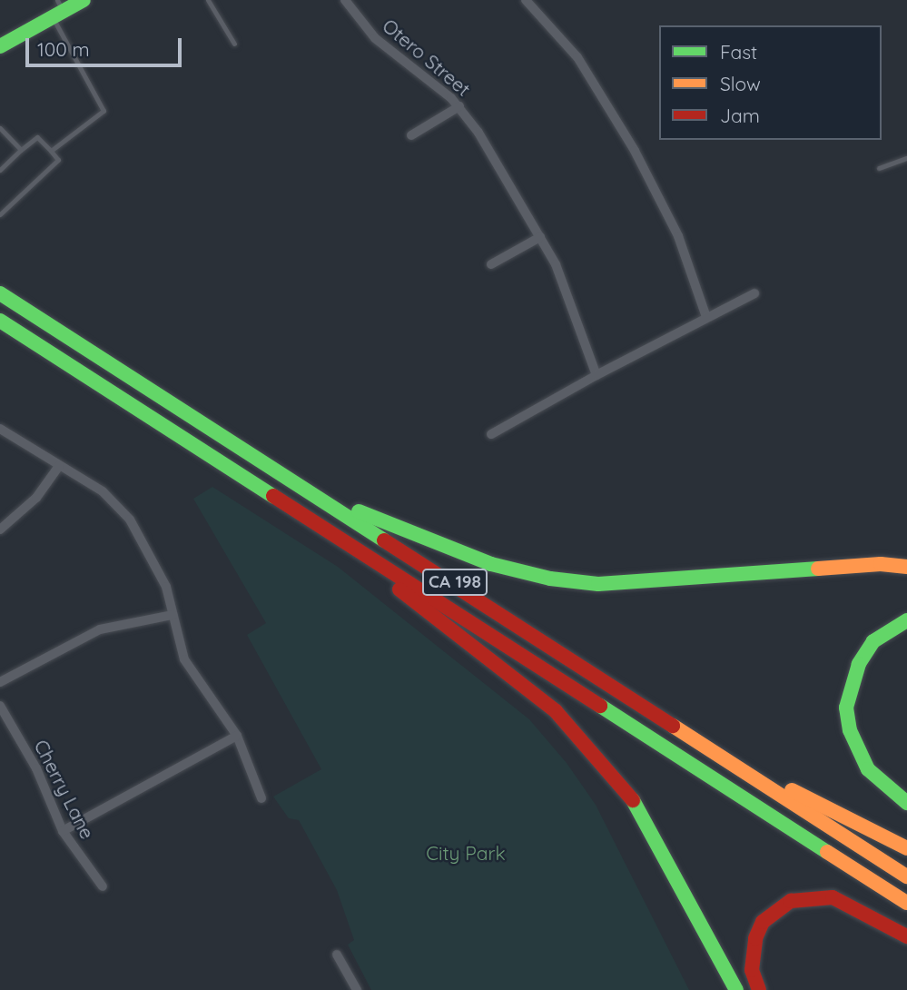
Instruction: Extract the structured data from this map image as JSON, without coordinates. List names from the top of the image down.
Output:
{
  "streets": {
    "main road": ["CA 198"],
    "street": ["Otero Street", "Cherry Lane"]
  },
  "parks": ["City Park"],
  "legend": ["Fast", "Slow", "Jam"],
  "scale_bar": "100 m"
}
